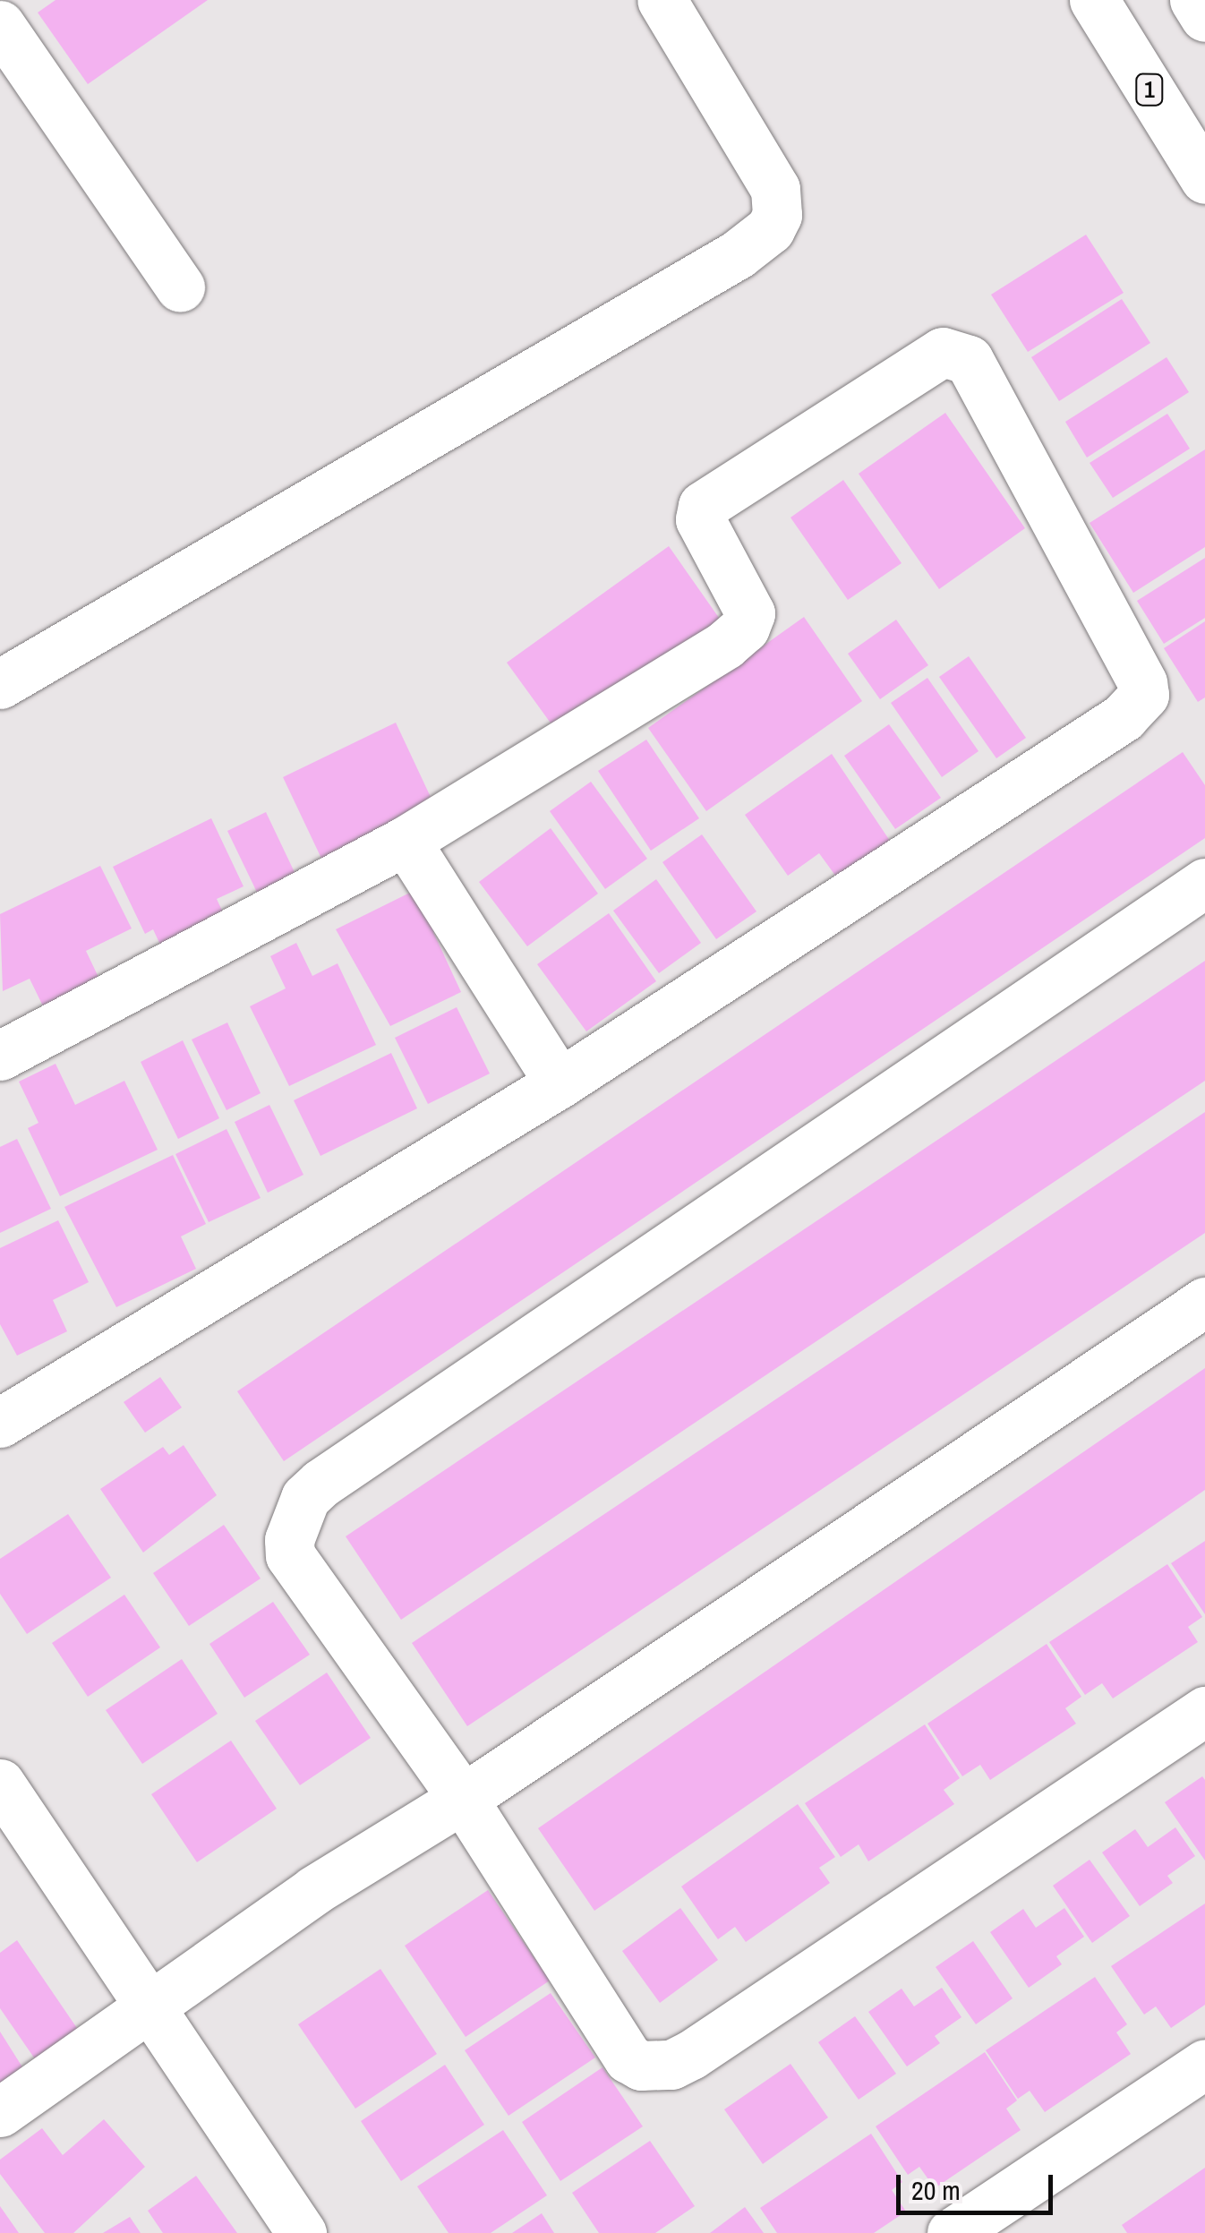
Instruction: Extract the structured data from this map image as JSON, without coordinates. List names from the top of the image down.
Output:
{
  "streets": {
    "main road": ["1"]
  },
  "scale_bar": "20 m"
}
